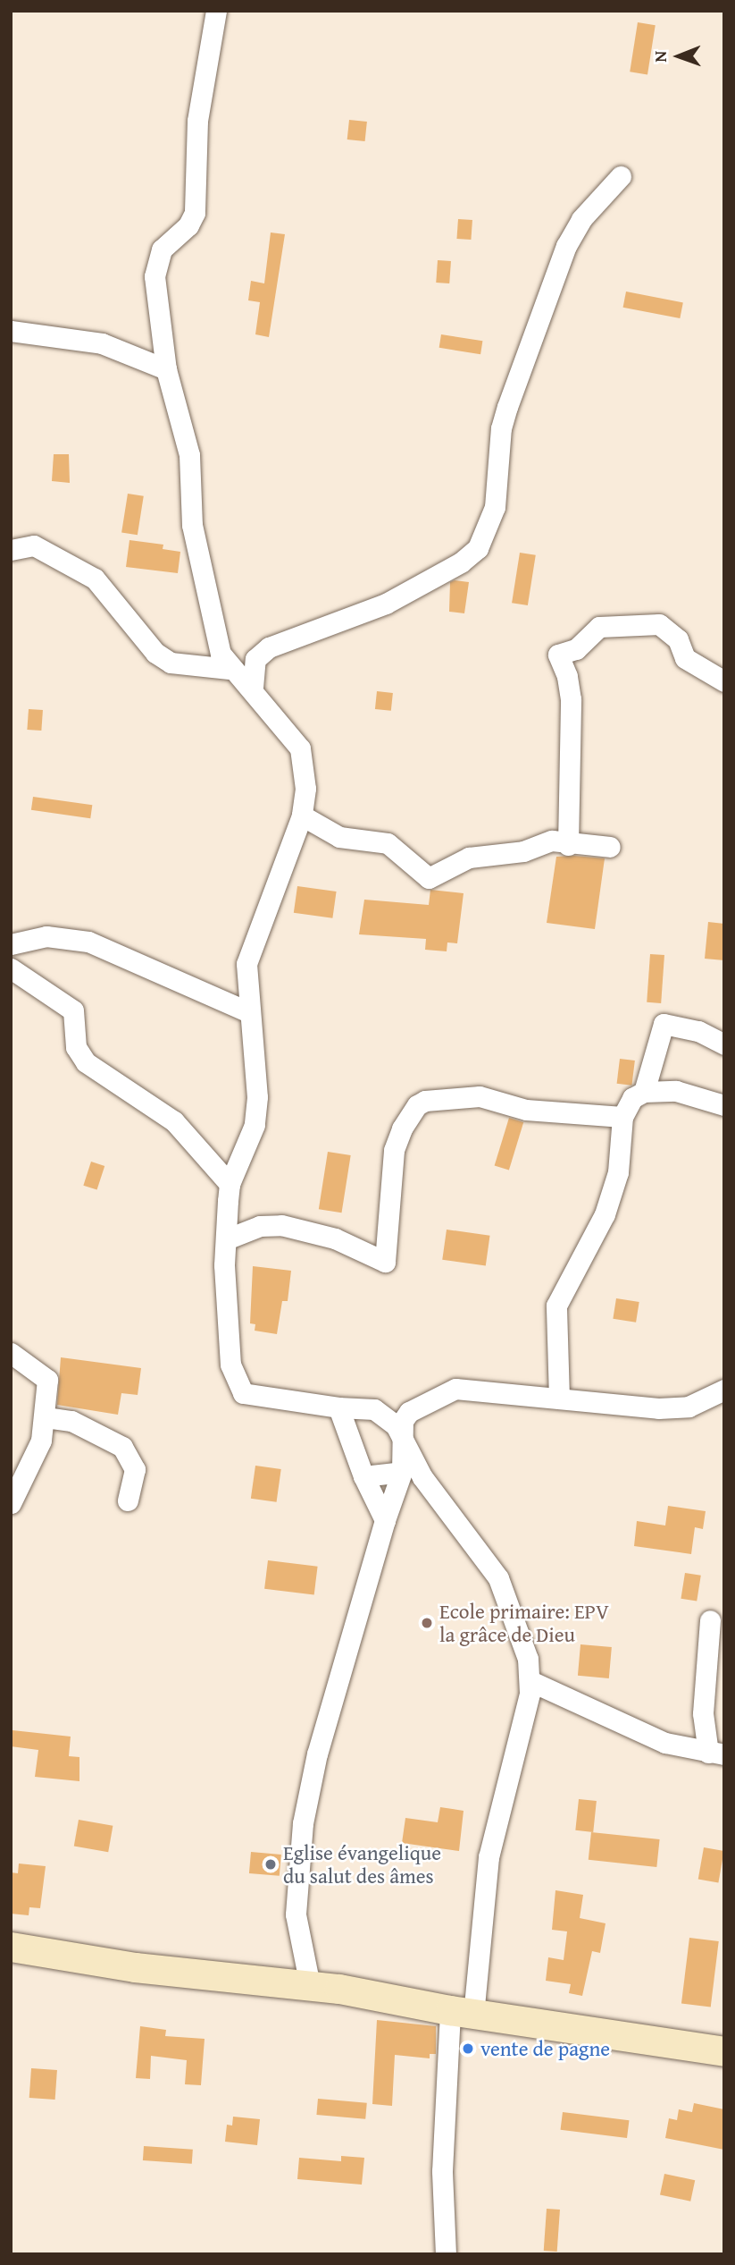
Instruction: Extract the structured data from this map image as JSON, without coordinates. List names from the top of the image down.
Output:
{
  "places": ["Ecole primaire: EPV la grâce de Dieu", "Eglise évangelique du salut des âmes", "vente de pagne"],
  "north": "left"
}
